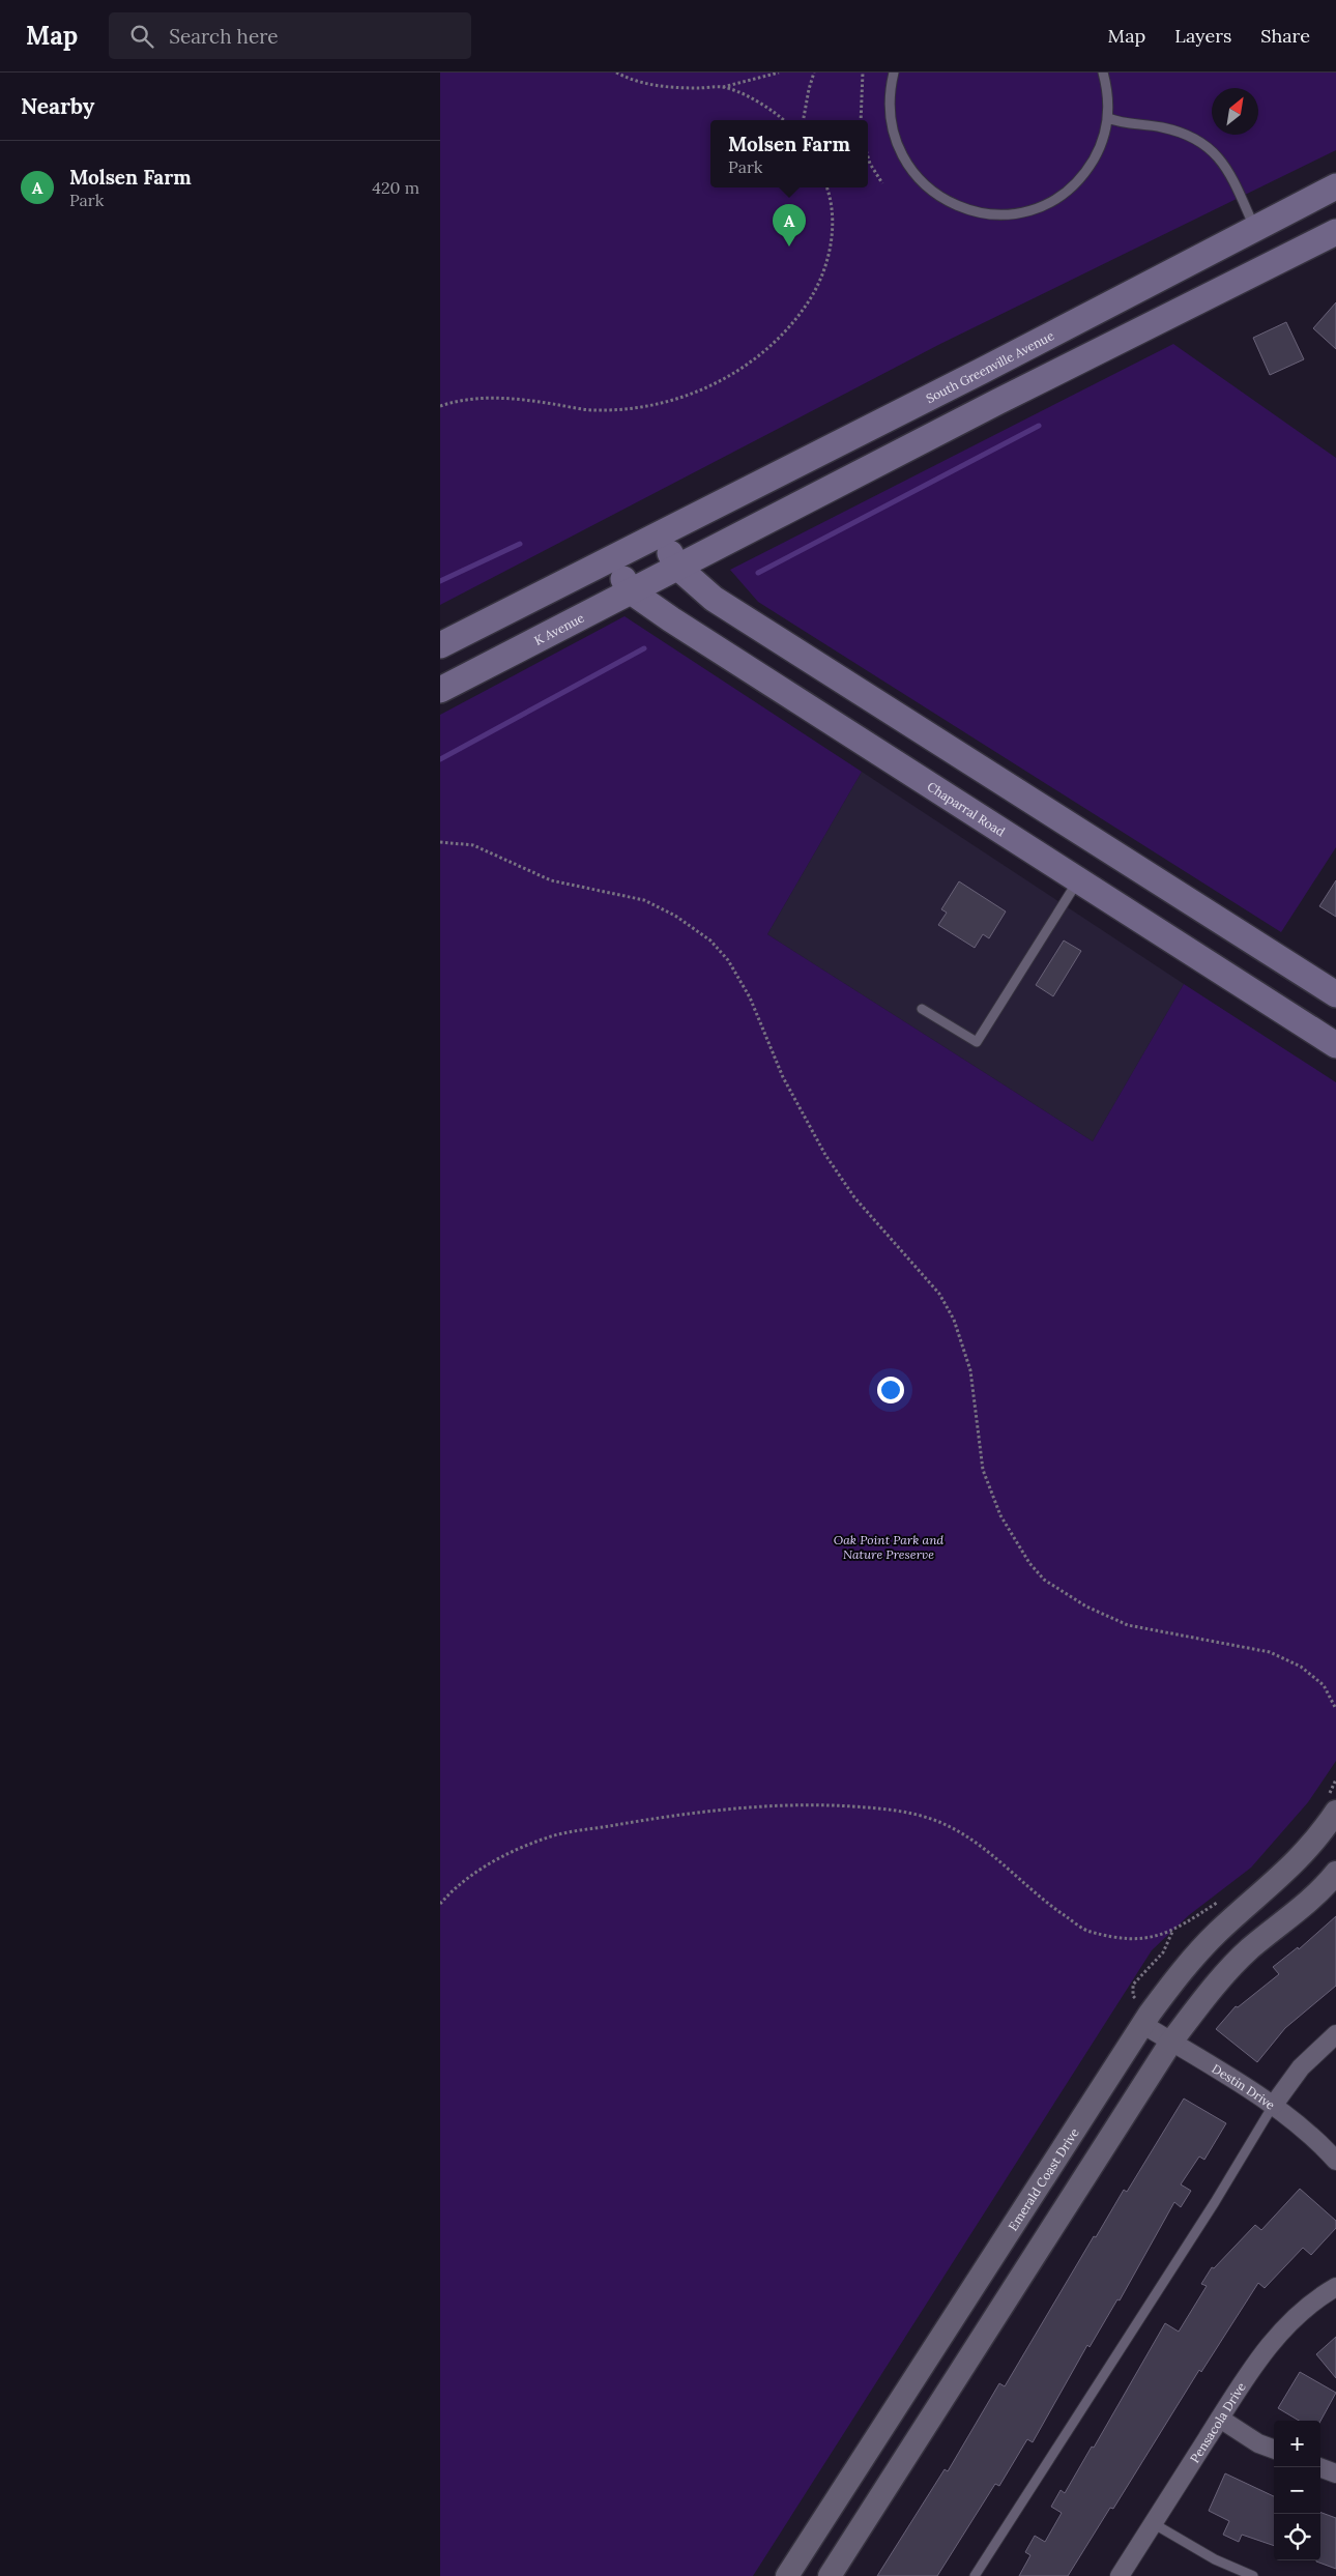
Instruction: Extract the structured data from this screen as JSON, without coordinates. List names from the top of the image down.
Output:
{
  "streets": {
    "main road": ["South Greenville Avenue", "K Avenue", "Chaparral Road"],
    "street": ["Destin Drive", "Emerald Coast Drive", "Pensacola Drive"]
  },
  "crossings": [
    ["K Avenue", "Chaparral Road"],
    ["Destin Drive", "Emerald Coast Drive"]
  ],
  "parks": ["Oak Point Park and Nature Preserve"],
  "north": "top right",
  "page": {
    "header": "Map",
    "search": "Search here",
    "nav": ["Map", "Layers", "Share"],
    "heading": "Nearby",
    "popup": ["Molsen Farm", "Park"],
    "list": [
      {
        "mark": "A",
        "name": "Molsen Farm",
        "note": "Park",
        "value": "420 m"
      }
    ],
    "pins": "A",
    "map_buttons": ["+", "−"]
  }
}
